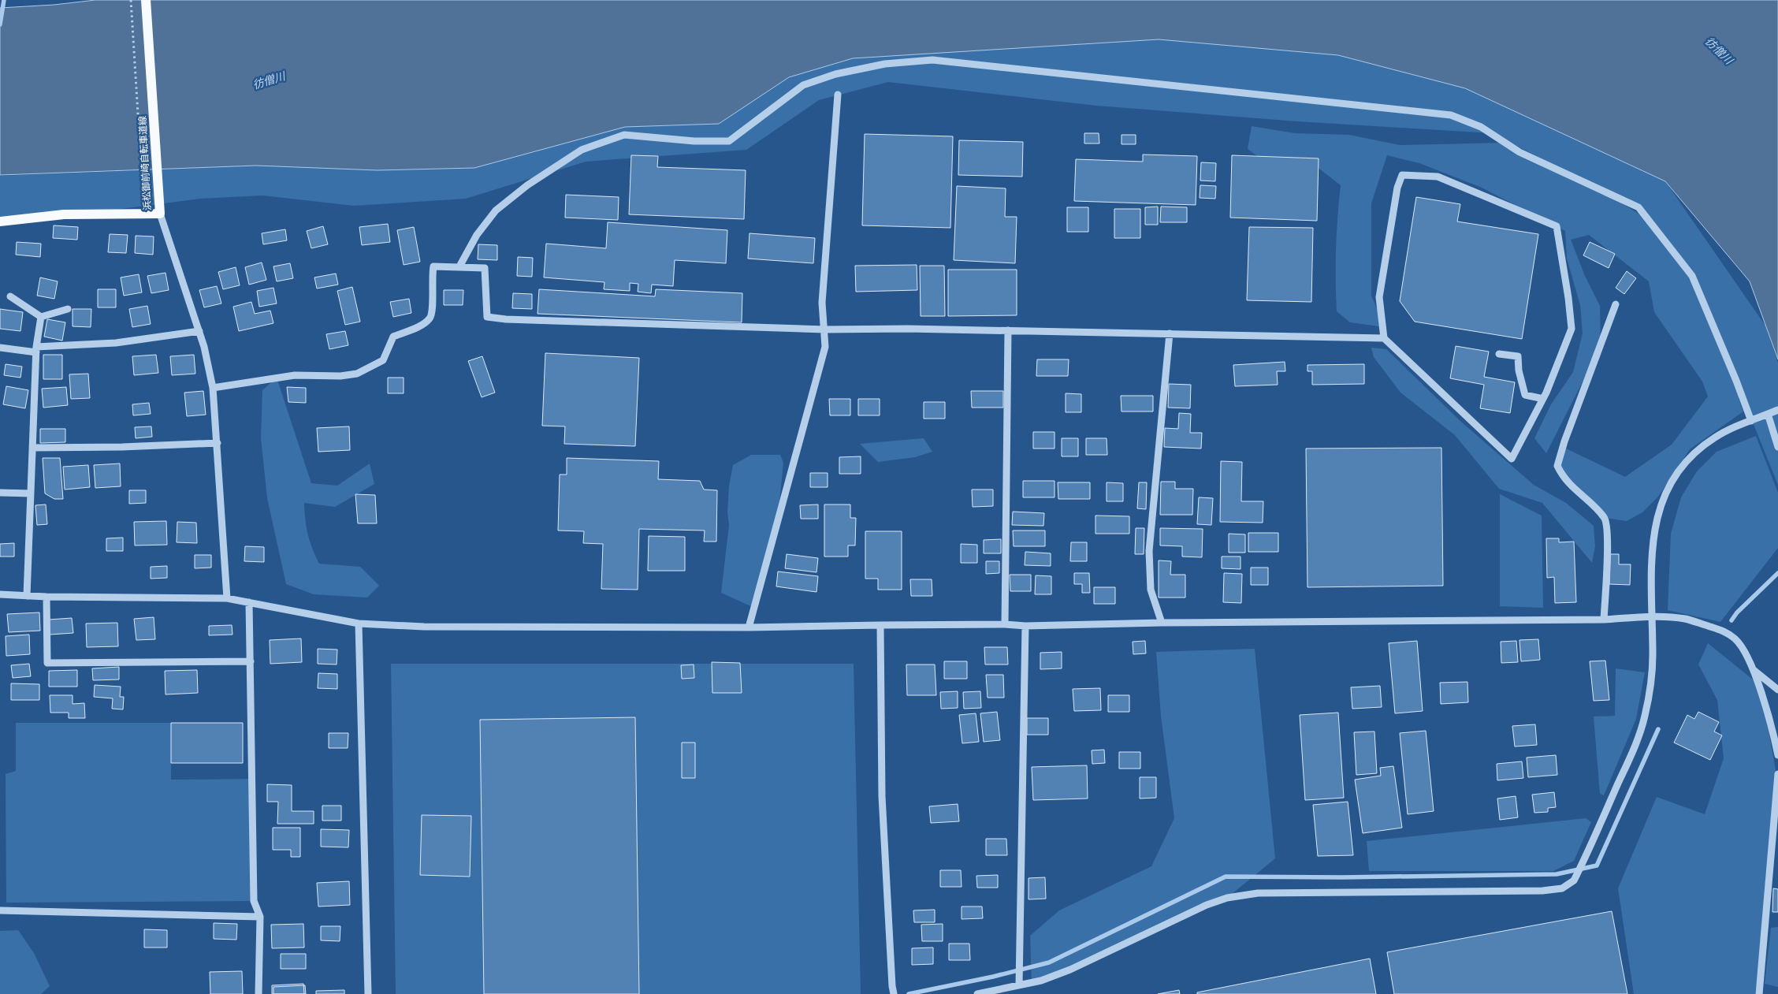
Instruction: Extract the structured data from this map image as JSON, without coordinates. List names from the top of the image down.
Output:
{
  "streets": {
    "main road": ["浜松御前崎自転車道線"]
  },
  "water": ["彷僧川"]
}
